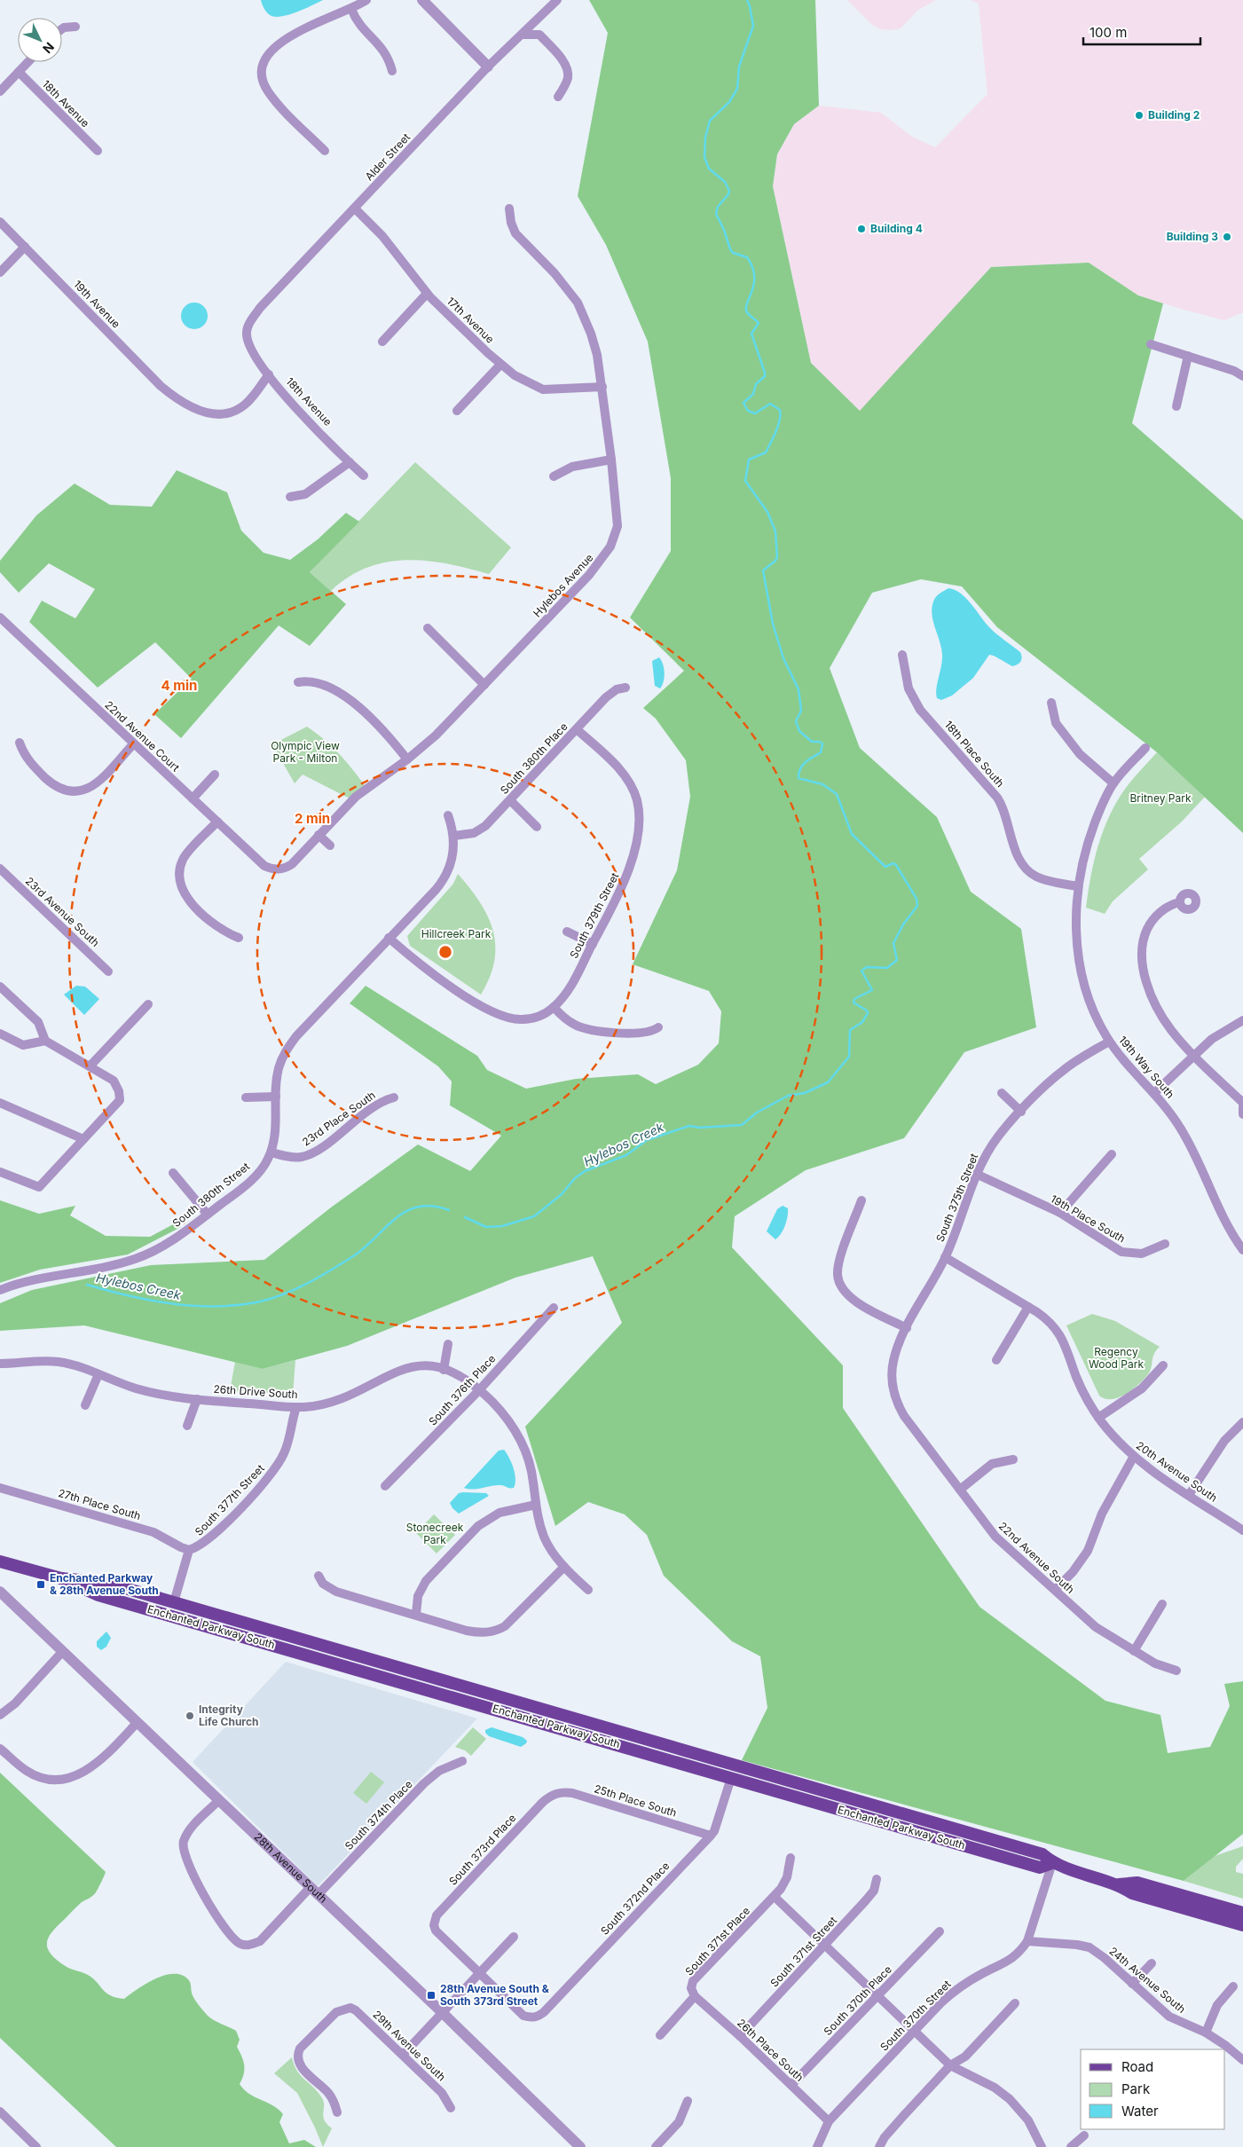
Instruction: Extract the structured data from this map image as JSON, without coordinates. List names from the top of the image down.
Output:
{
  "streets": {
    "main road": ["Enchanted Parkway South"],
    "street": [
      "18th Avenue",
      "Alder Street",
      "19th Avenue",
      "17th Avenue",
      "Hylebos Avenue",
      "22nd Avenue Court",
      "18th Place South",
      "South 380th Place",
      "23rd Avenue South",
      "South 379th Street",
      "19th Way South",
      "23rd Place South",
      "South 380th Street",
      "South 375th Street",
      "19th Place South",
      "South 376th Place",
      "26th Drive South",
      "20th Avenue South",
      "South 377th Street",
      "27th Place South",
      "22nd Avenue South",
      "25th Place South",
      "South 374th Place",
      "South 373rd Place",
      "28th Avenue South",
      "South 372nd Place",
      "South 371st Place",
      "South 371st Street",
      "24th Avenue South",
      "South 370th Place",
      "South 370th Street",
      "29th Avenue South",
      "26th Place South"
    ]
  },
  "crossings": [
    ["18th Avenue", "Alder Street"],
    ["18th Avenue", "19th Avenue"],
    ["Alder Street", "17th Avenue"],
    ["17th Avenue", "Hylebos Avenue"],
    ["Hylebos Avenue", "22nd Avenue Court"],
    ["18th Place South", "19th Way South"],
    ["South 380th Place", "South 379th Street"],
    ["South 380th Place", "South 380th Street"],
    ["19th Way South", "South 375th Street"],
    ["23rd Place South", "South 380th Street"],
    ["South 375th Street", "19th Place South"],
    ["South 375th Street", "20th Avenue South"],
    ["South 375th Street", "22nd Avenue South"],
    ["South 376th Place", "26th Drive South"],
    ["26th Drive South", "South 377th Street"],
    ["South 377th Street", "27th Place South"],
    ["Enchanted Parkway South", "South 372nd Place"],
    ["Enchanted Parkway South", "South 370th Street"],
    ["25th Place South", "South 373rd Place"],
    ["25th Place South", "South 372nd Place"],
    ["South 374th Place", "28th Avenue South"],
    ["South 373rd Place", "South 372nd Place"],
    ["South 371st Place", "26th Place South"],
    ["South 371st Street", "26th Place South"],
    ["24th Avenue South", "South 370th Street"],
    ["South 370th Place", "26th Place South"],
    ["South 370th Street", "26th Place South"]
  ],
  "water": ["Hylebos Creek"],
  "parks": [
    "Olympic View Park - Milton",
    "Britney Park",
    "Hillcreek Park",
    "Regency Wood Park",
    "Stonecreek Park"
  ],
  "places": {
    "other": [
      "Building 2",
      "Building 4",
      "Building 3",
      "Integrity Life Church"
    ],
    "transit": ["Enchanted Parkway & 28th Avenue South", "28th Avenue South & South 373rd Street"]
  },
  "legend": ["Road", "Park", "Water"],
  "scale_bar": "100 m",
  "north": "bottom right",
  "rings": ["4 min", "2 min"]
}
